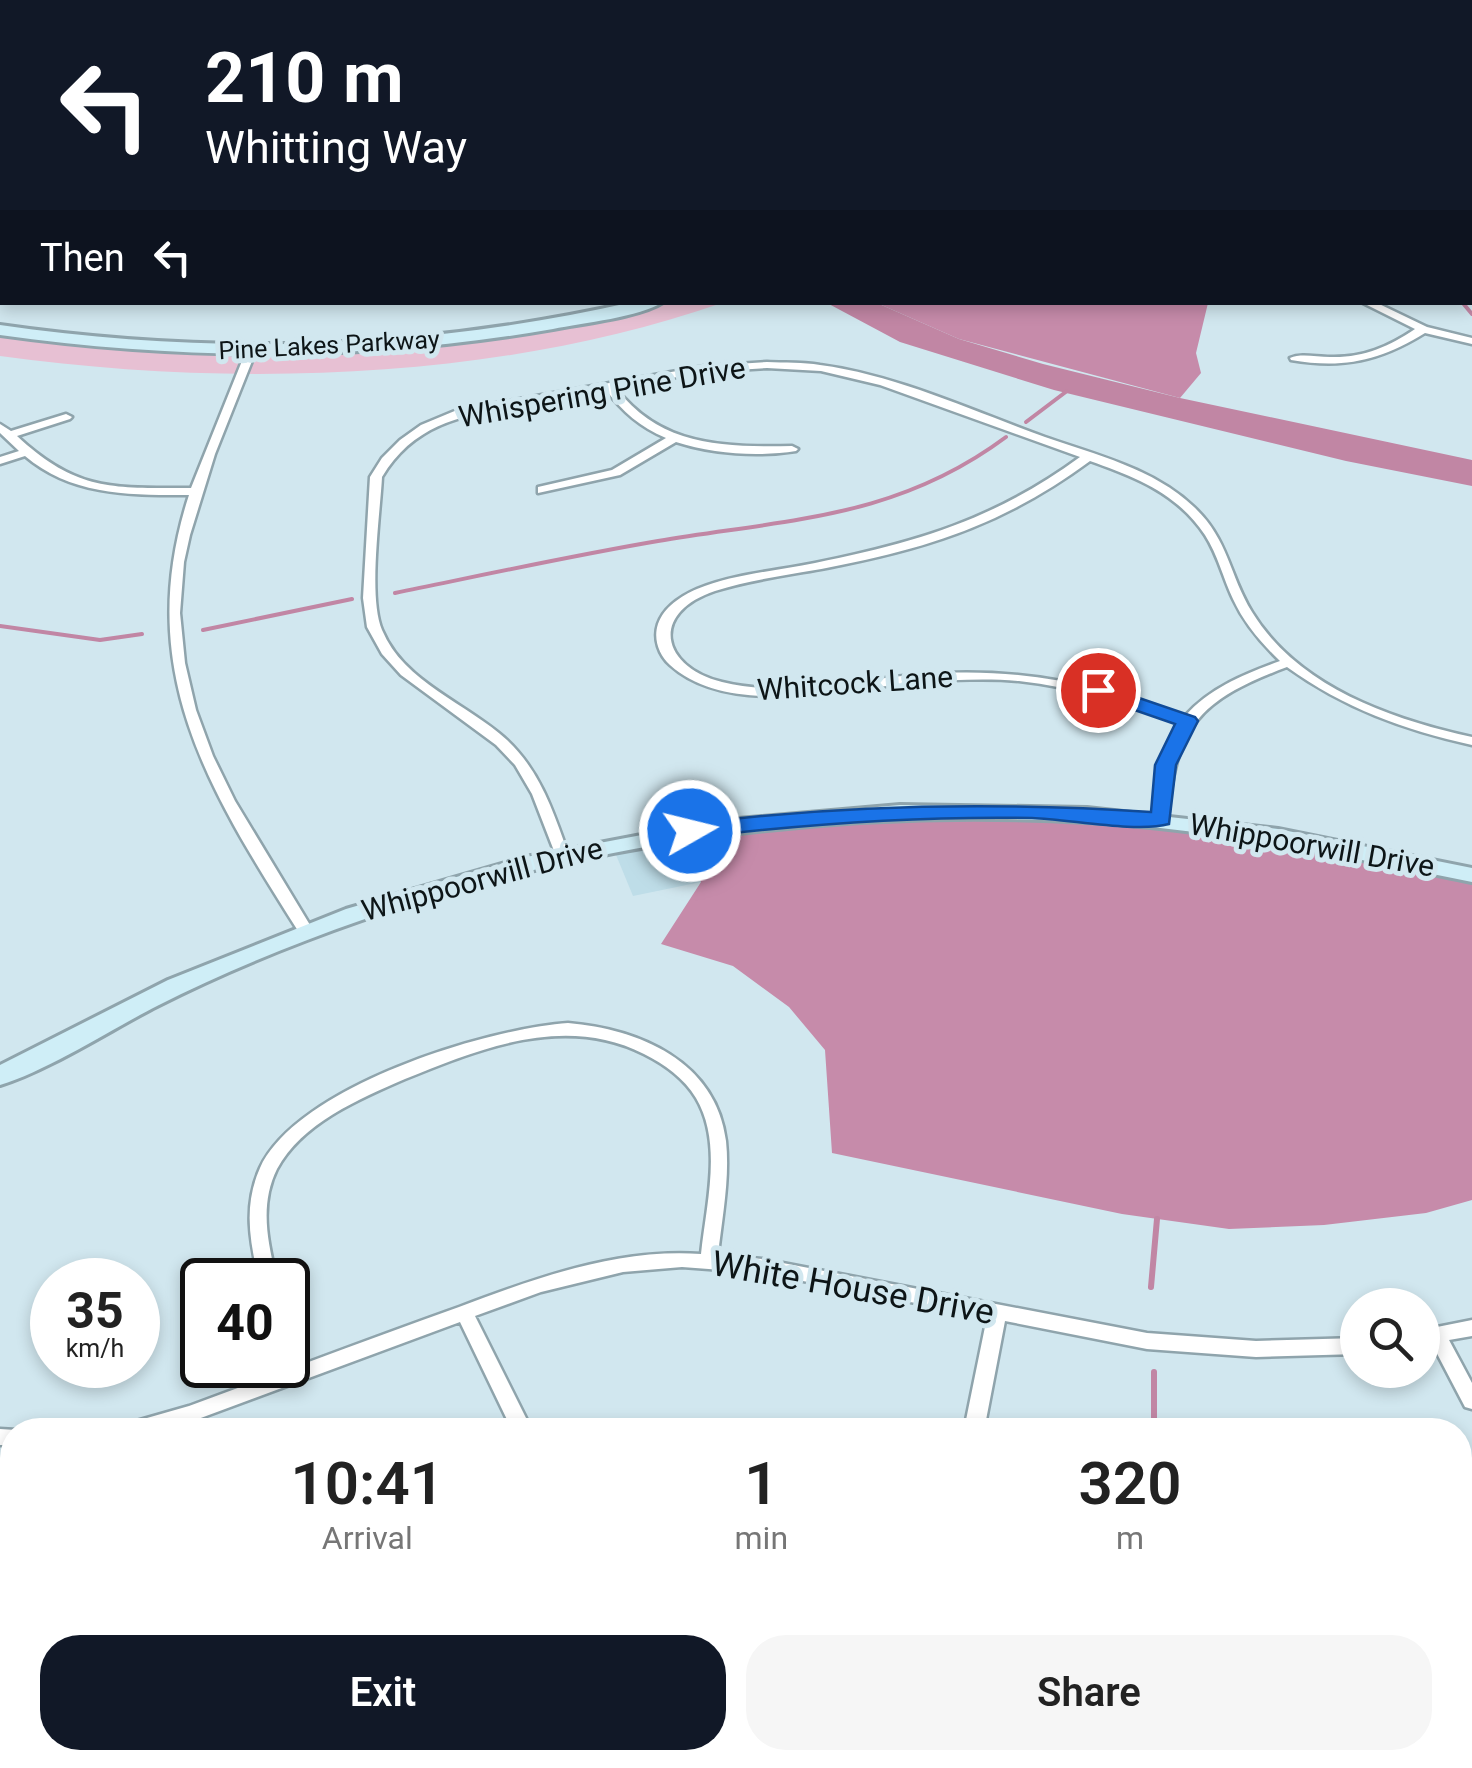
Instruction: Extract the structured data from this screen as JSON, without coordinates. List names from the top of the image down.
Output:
{
  "streets": {
    "street": [
      "Pine Lakes Parkway",
      "Whispering Pine Drive",
      "Whitcock Lane",
      "Whippoorwill Drive",
      "White House Drive"
    ]
  },
  "crossings": [
    ["Whispering Pine Drive", "Whitcock Lane"],
    ["Whispering Pine Drive", "Whippoorwill Drive"]
  ],
  "page": {
    "turn": ["210 m", "Whitting Way"],
    "then": "Then",
    "speed": "35 km/h",
    "limit": "40",
    "eta": [
      "10:41",
      "Arrival",
      "1",
      "min",
      "320",
      "m"
    ],
    "buttons": ["Exit", "Share"]
  }
}
